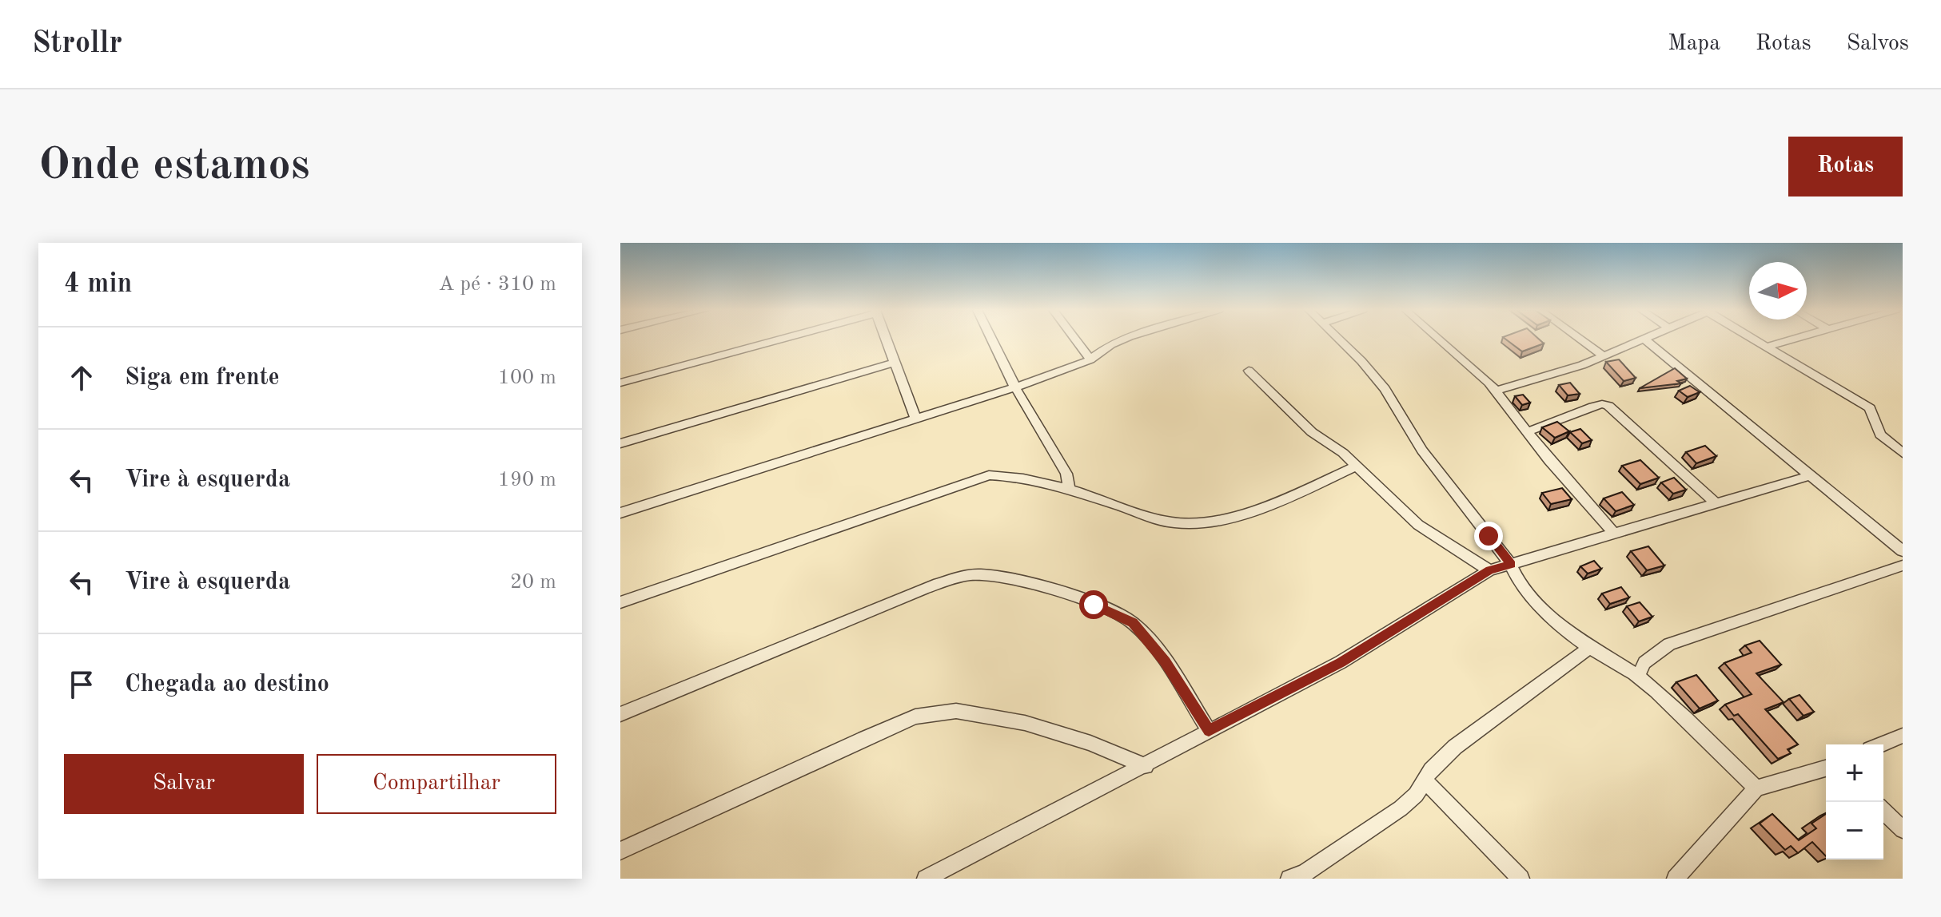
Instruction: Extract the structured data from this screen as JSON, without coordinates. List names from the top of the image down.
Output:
{
  "north": "right",
  "page": {
    "header": "Strollr",
    "nav": ["Mapa", "Rotas", "Salvos"],
    "buttons": [
      "Rotas",
      ["Salvar", "Compartilhar"]
    ],
    "title": "Onde estamos",
    "heading": ["4 min", "A pé · 310 m"],
    "list": [
      ["Siga em frente", "100 m"],
      ["Vire à esquerda", "190 m"],
      ["Vire à esquerda", "20 m"],
      "Chegada ao destino"
    ],
    "map_buttons": ["+", "−"]
  }
}
